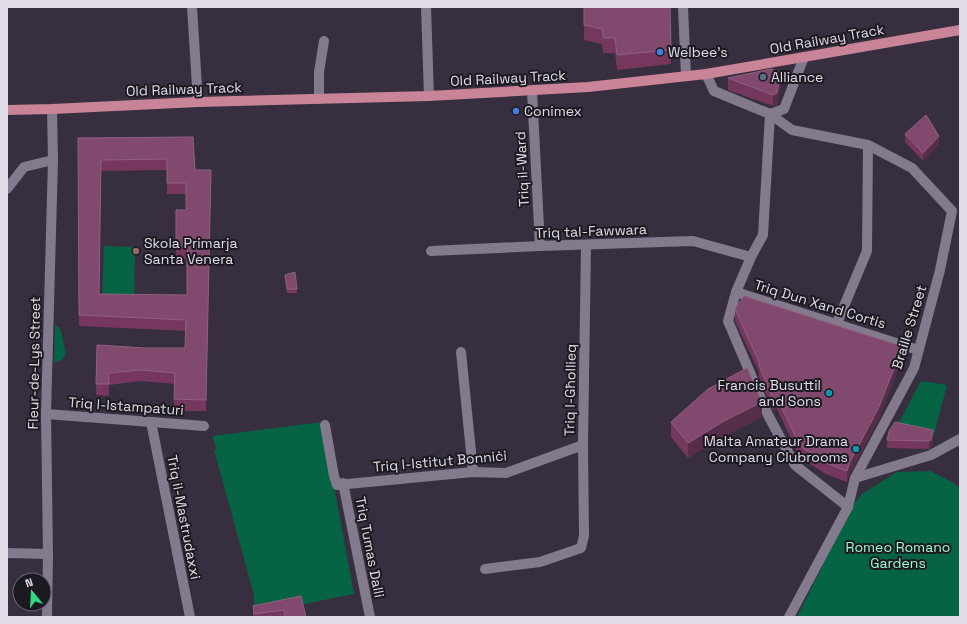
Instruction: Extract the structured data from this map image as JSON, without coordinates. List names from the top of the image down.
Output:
{
  "streets": {
    "main road": ["Old Railway Track"],
    "street": [
      "Triq il-Ward",
      "Triq tal-Fawwara",
      "Triq Dun Xand Cortis",
      "Braille Street",
      "Fleur-de-Lys Street",
      "Triq l-Għollieq",
      "Triq l-Istampaturi",
      "Triq l-Istitut Bonniċi",
      "Triq il-Mastrudaxxi",
      "Triq Tumas Dalli"
    ]
  },
  "crossings": [
    ["Old Railway Track", "Triq il-Ward"],
    ["Old Railway Track", "Fleur-de-Lys Street"],
    ["Triq il-Ward", "Triq tal-Fawwara"],
    ["Triq tal-Fawwara", "Triq l-Għollieq"],
    ["Triq Dun Xand Cortis", "Braille Street"],
    ["Fleur-de-Lys Street", "Triq l-Istampaturi"],
    ["Triq l-Għollieq", "Triq l-Istitut Bonniċi"],
    ["Triq l-Istampaturi", "Triq il-Mastrudaxxi"],
    ["Triq l-Istitut Bonniċi", "Triq Tumas Dalli"]
  ],
  "parks": ["Romeo Romano Gardens"],
  "places": [
    "Welbee's",
    "Alliance",
    "Conimex",
    "Skola Primarja Santa Venera",
    "Francis Busuttil and Sons",
    "Malta Amateur Drama Company Clubrooms"
  ],
  "north": "top"
}
